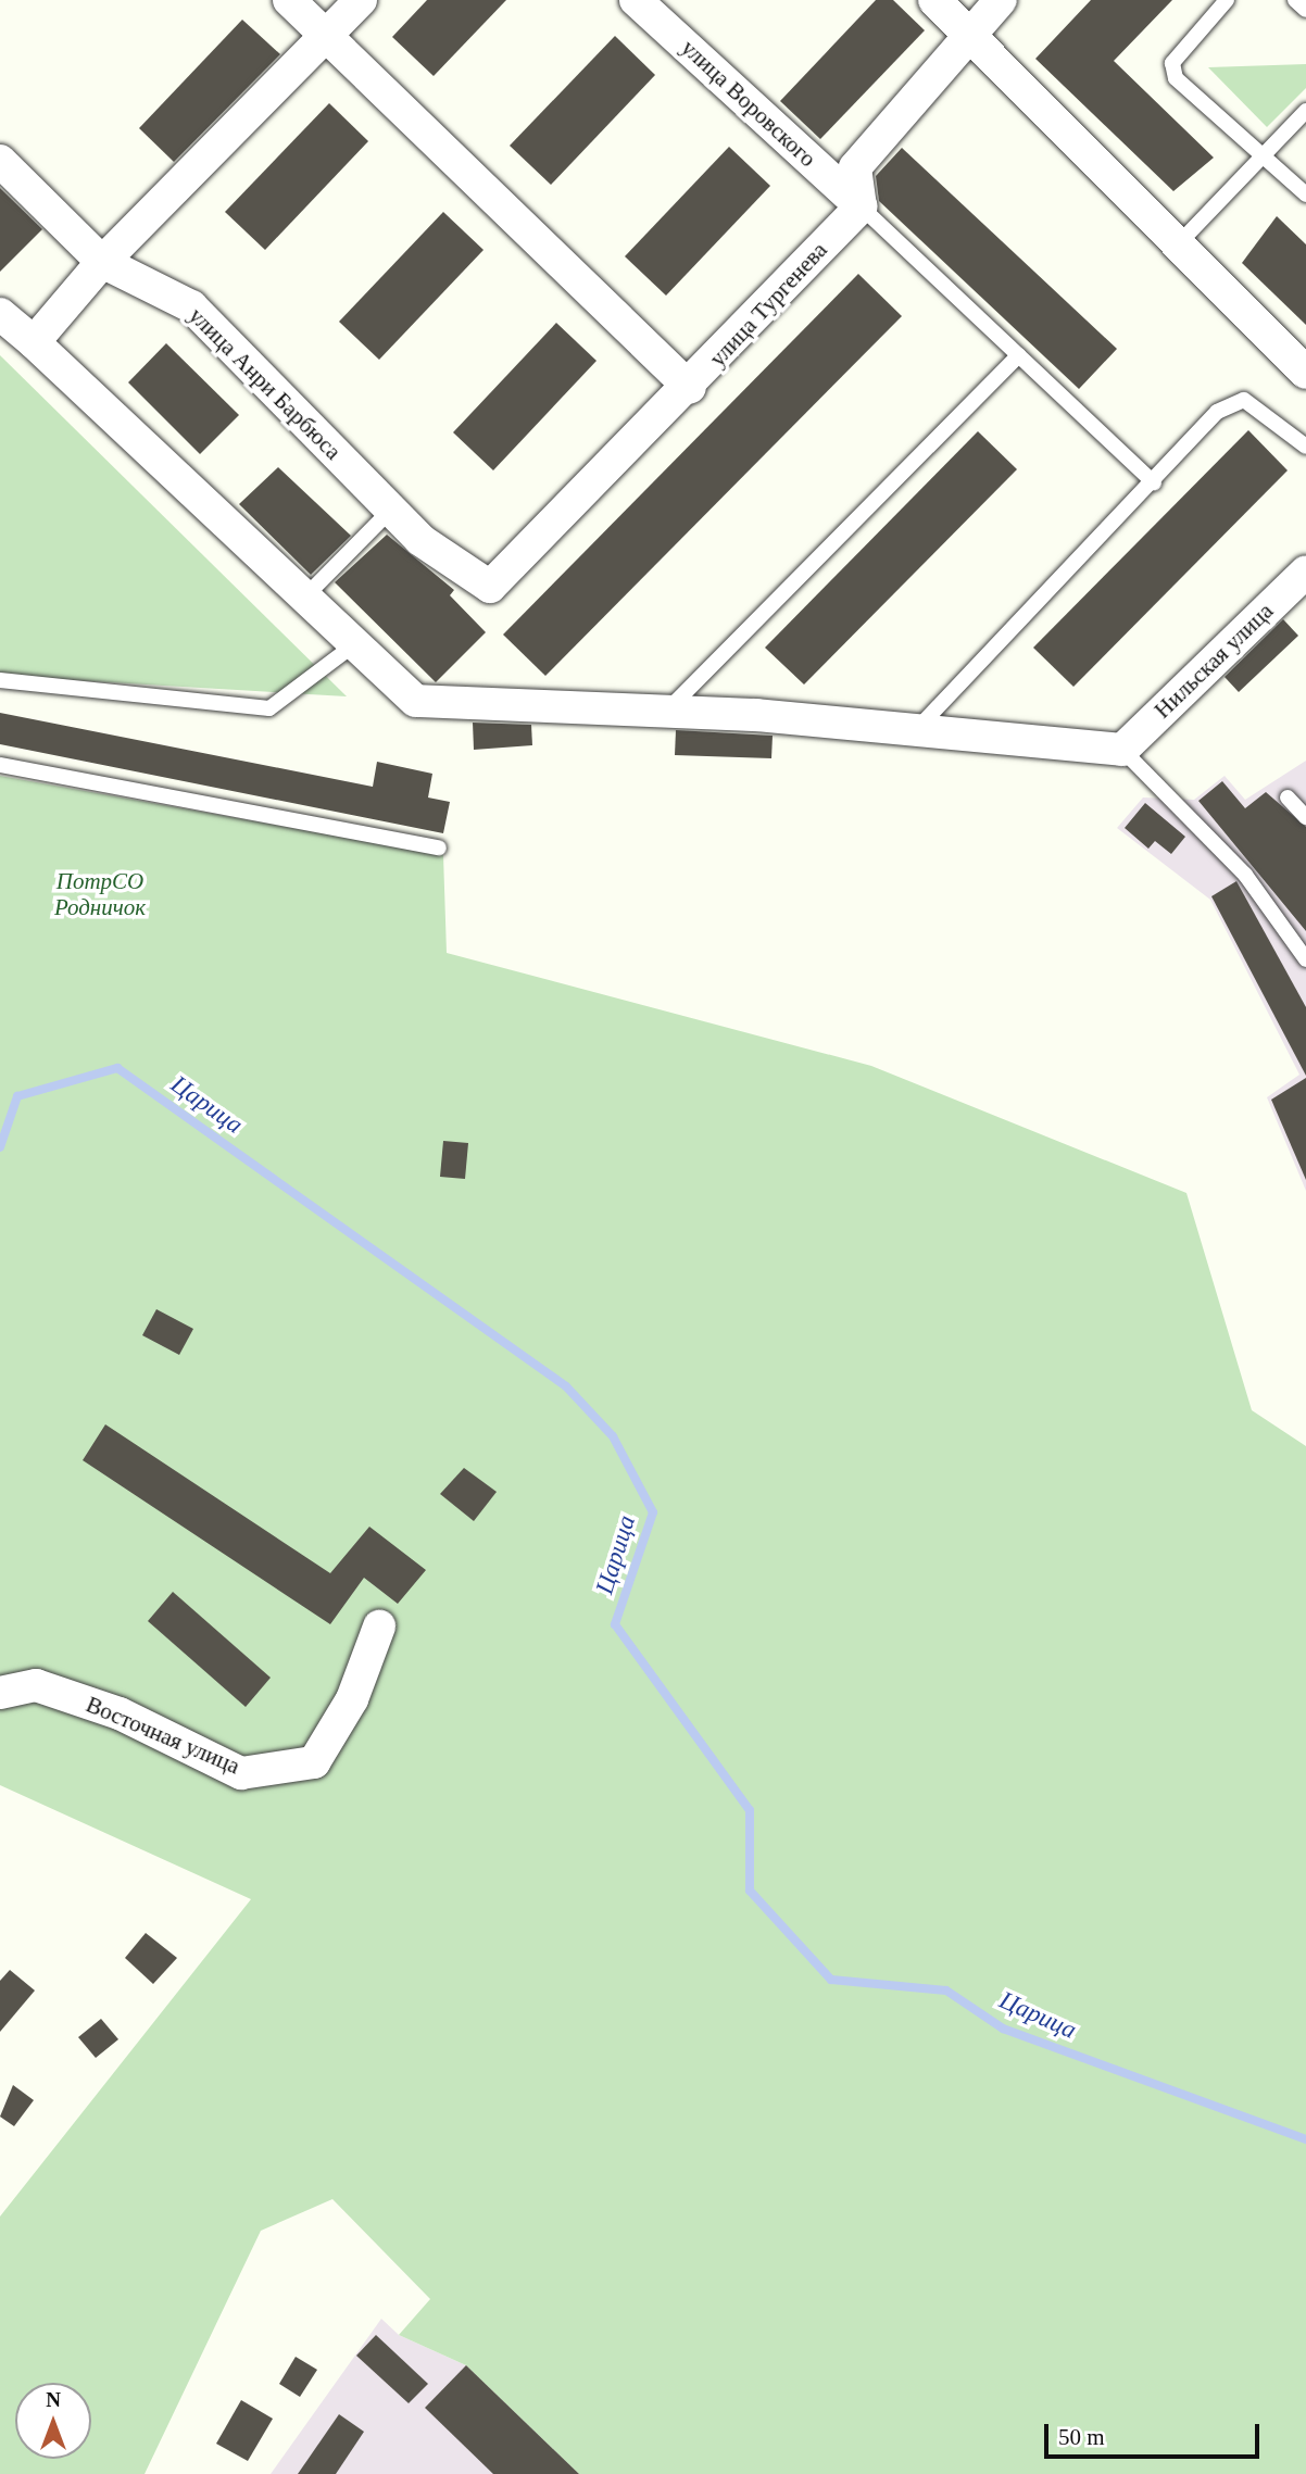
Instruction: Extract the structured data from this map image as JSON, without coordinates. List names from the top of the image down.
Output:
{
  "streets": {
    "street": [
      "улица Воровского",
      "улица Тургенева",
      "улица Анри Барбюса",
      "Нильская улица",
      "Восточная улица"
    ]
  },
  "crossings": [
    ["улица Воровского", "улица Тургенева"],
    ["улица Тургенева", "улица Анри Барбюса"]
  ],
  "water": ["Царица"],
  "parks": ["ПотрСО Родничок"],
  "scale_bar": "50 m",
  "north": "top"
}
